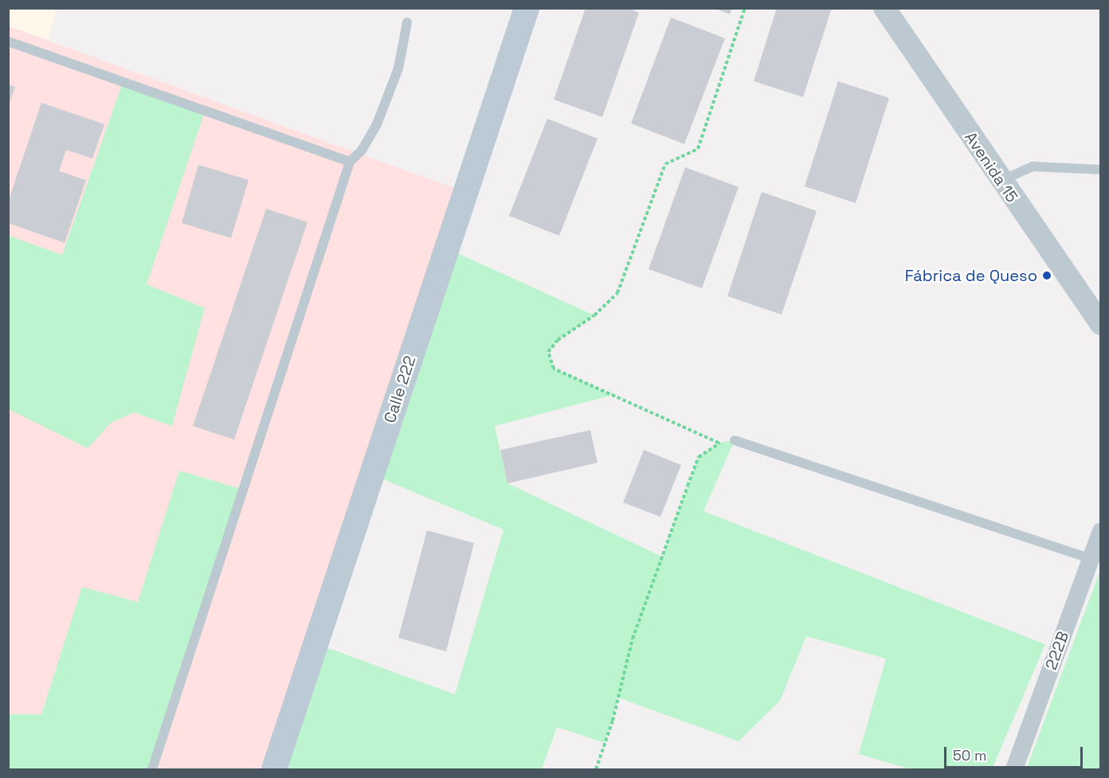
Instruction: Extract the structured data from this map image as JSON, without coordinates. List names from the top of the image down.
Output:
{
  "streets": {
    "main road": ["Calle 222"],
    "street": ["Avenida 15", "222B"]
  },
  "places": ["Fábrica de Queso"],
  "scale_bar": "50 m"
}
